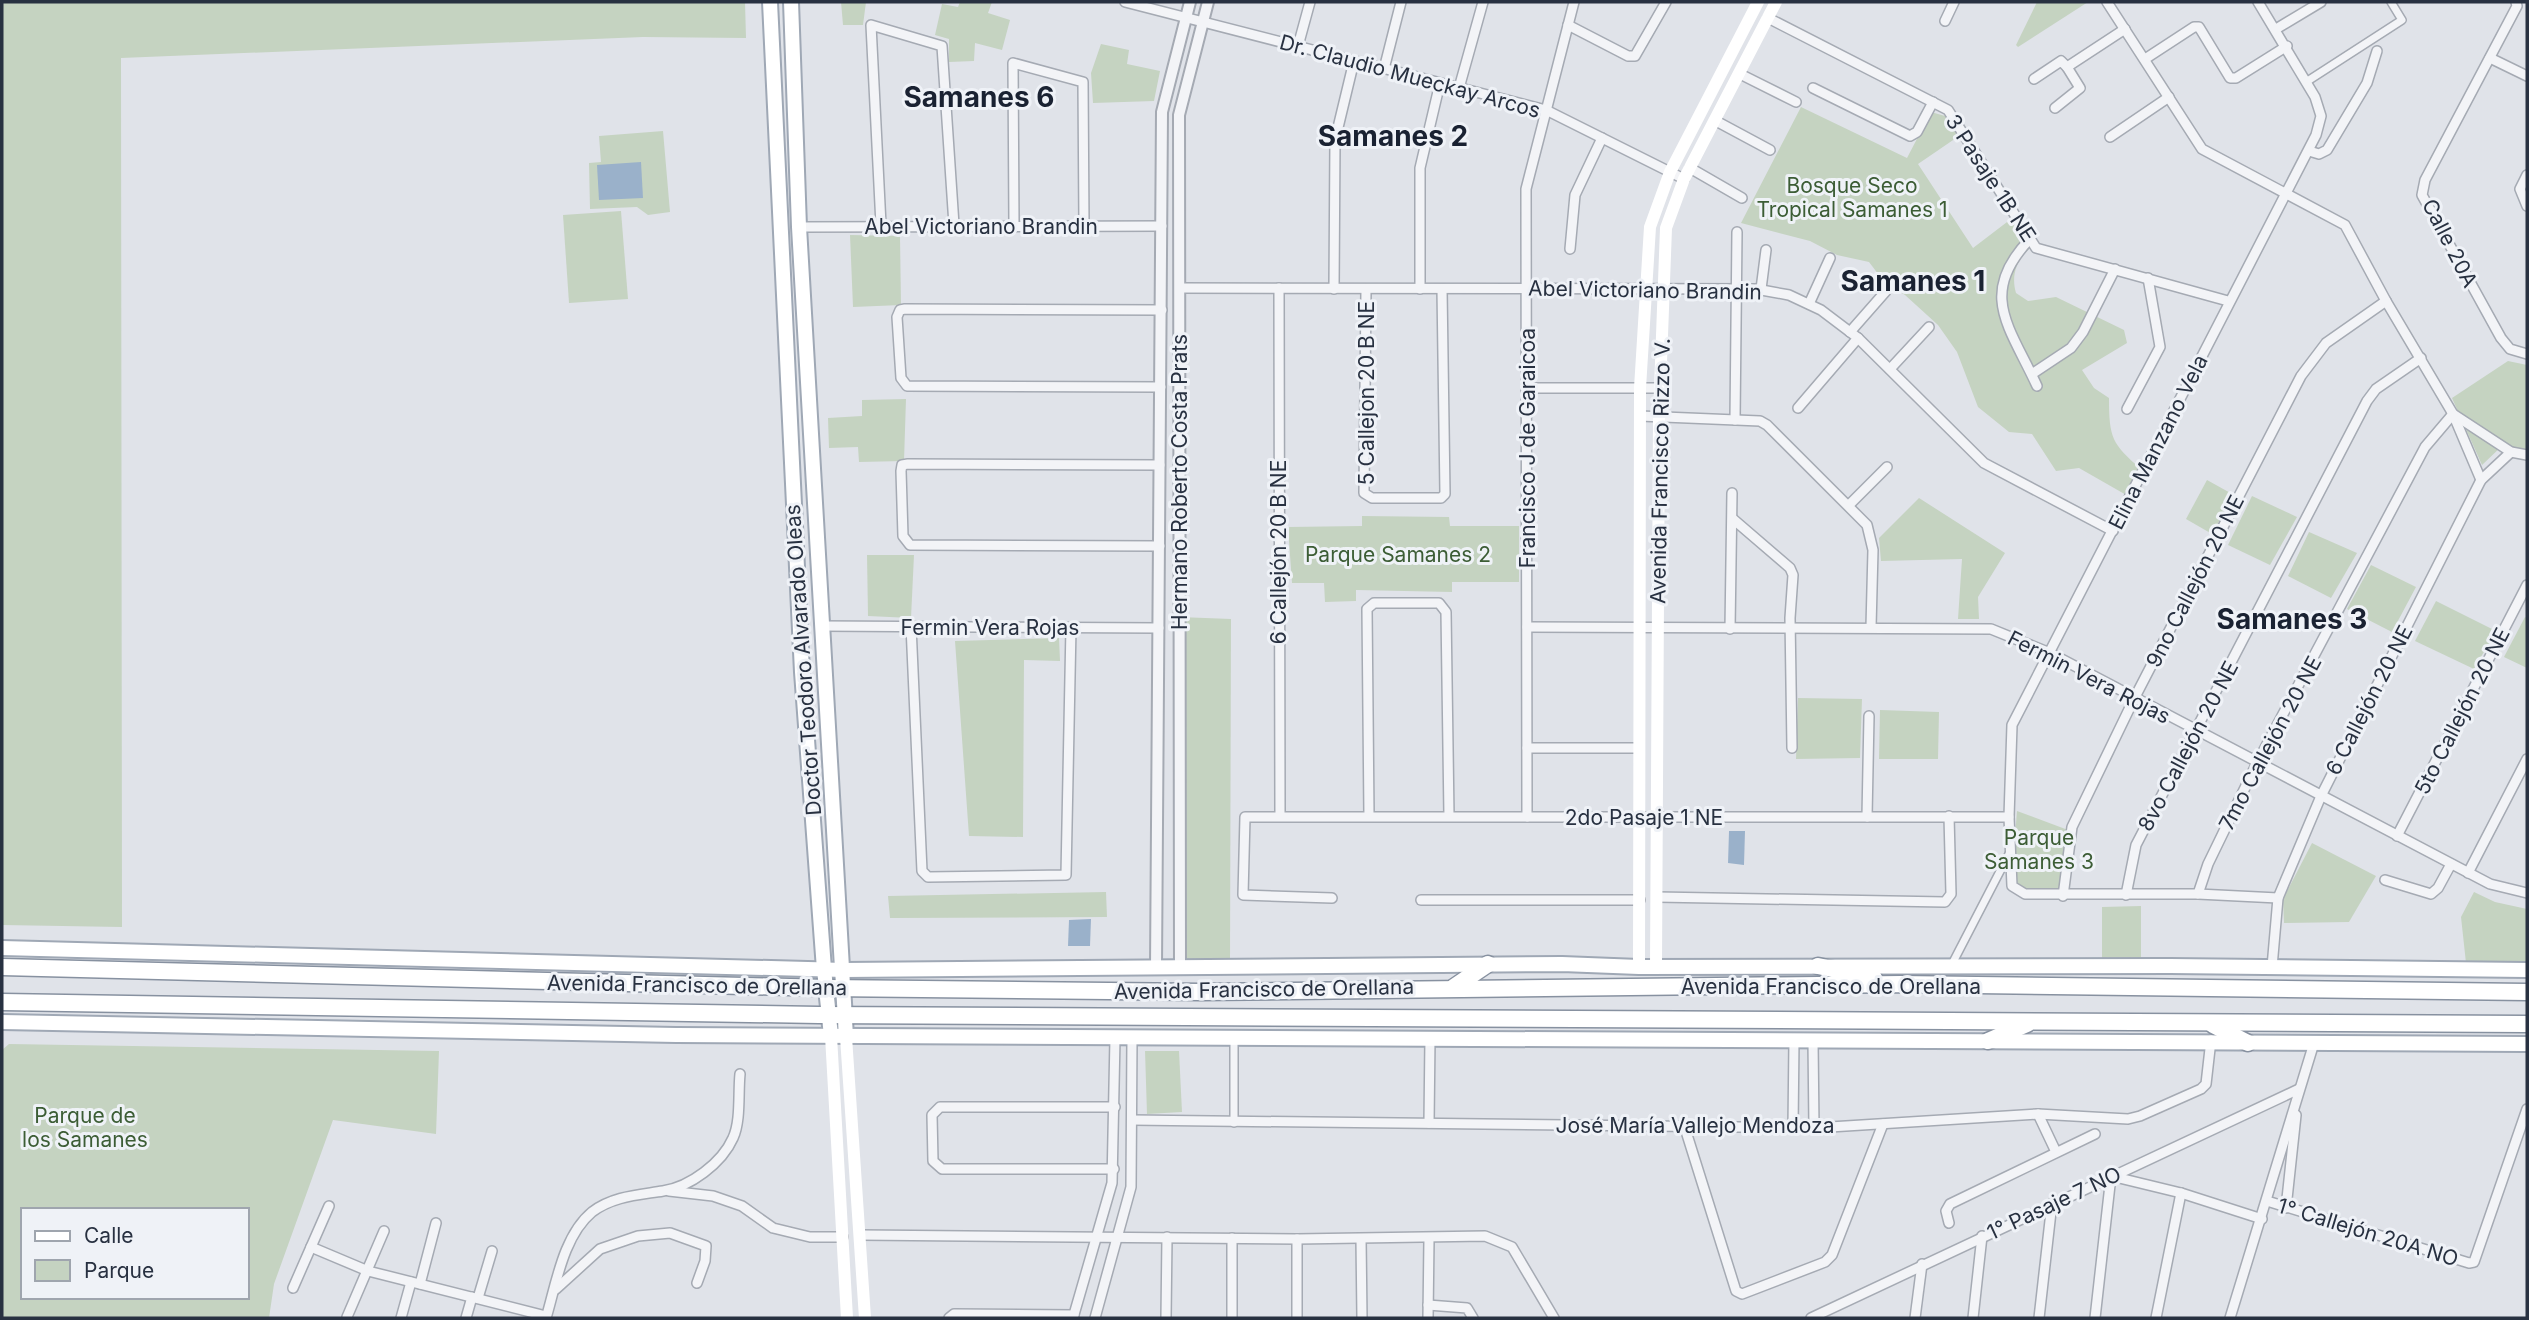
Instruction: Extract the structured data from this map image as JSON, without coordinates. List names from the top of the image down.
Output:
{
  "streets": {
    "highway": ["Avenida Francisco de Orellana"],
    "main road": ["Avenida Francisco Rizzo V.", "Doctor Teodoro Alvarado Oleas"],
    "street": [
      "Dr. Claudio Mueckay Arcos",
      "3 Pasaje 1B NE",
      "Abel Victoriano Brandin",
      "Calle 20A",
      "5 Callejon 20 B NE",
      "Elina Manzano Vela",
      "Francisco J de Garaicoa",
      "Hermano Roberto Costa Prats",
      "6 Callejón 20 B NE",
      "9no Callejón 20 NE",
      "Fermin Vera Rojas",
      "6 Callejón 20 NE",
      "5to Callejón 20 NE",
      "7mo Callejón 20 NE",
      "8vo Callejón 20 NE",
      "2do Pasaje 1 NE",
      "José María Vallejo Mendoza",
      "1° Pasaje 7 NO",
      "1° Callejón 20A NO"
    ]
  },
  "crossings": [
    ["Dr. Claudio Mueckay Arcos", "Francisco J de Garaicoa"],
    ["Dr. Claudio Mueckay Arcos", "Avenida Francisco Rizzo V."],
    ["Dr. Claudio Mueckay Arcos", "Hermano Roberto Costa Prats"],
    ["3 Pasaje 1B NE", "Elina Manzano Vela"],
    ["3 Pasaje 1B NE", "Avenida Francisco Rizzo V."],
    ["Abel Victoriano Brandin", "5 Callejon 20 B NE"],
    ["Abel Victoriano Brandin", "Elina Manzano Vela"],
    ["Abel Victoriano Brandin", "Francisco J de Garaicoa"],
    ["Abel Victoriano Brandin", "Avenida Francisco Rizzo V."],
    ["Abel Victoriano Brandin", "Hermano Roberto Costa Prats"],
    ["Abel Victoriano Brandin", "6 Callejón 20 B NE"],
    ["Abel Victoriano Brandin", "Doctor Teodoro Alvarado Oleas"],
    ["Elina Manzano Vela", "9no Callejón 20 NE"],
    ["Elina Manzano Vela", "Fermin Vera Rojas"],
    ["Elina Manzano Vela", "2do Pasaje 1 NE"],
    ["Francisco J de Garaicoa", "Fermin Vera Rojas"],
    ["Francisco J de Garaicoa", "2do Pasaje 1 NE"],
    ["Avenida Francisco Rizzo V.", "Fermin Vera Rojas"],
    ["Avenida Francisco Rizzo V.", "2do Pasaje 1 NE"],
    ["Avenida Francisco Rizzo V.", "Avenida Francisco de Orellana"],
    ["Hermano Roberto Costa Prats", "Fermin Vera Rojas"],
    ["Hermano Roberto Costa Prats", "Avenida Francisco de Orellana"],
    ["6 Callejón 20 B NE", "2do Pasaje 1 NE"],
    ["9no Callejón 20 NE", "Fermin Vera Rojas"],
    ["Fermin Vera Rojas", "Doctor Teodoro Alvarado Oleas"],
    ["Fermin Vera Rojas", "6 Callejón 20 NE"],
    ["Fermin Vera Rojas", "5to Callejón 20 NE"],
    ["Fermin Vera Rojas", "7mo Callejón 20 NE"],
    ["Fermin Vera Rojas", "8vo Callejón 20 NE"],
    ["Doctor Teodoro Alvarado Oleas", "Avenida Francisco de Orellana"],
    ["6 Callejón 20 NE", "Avenida Francisco de Orellana"]
  ],
  "districts": [
    "Samanes 6",
    "Samanes 2",
    "Samanes 1",
    "Samanes 3"
  ],
  "parks": [
    "Bosque Seco Tropical Samanes 1",
    "Parque Samanes 2",
    "Parque Samanes 3",
    "Parque de los Samanes"
  ],
  "legend": ["Calle", "Parque"]
}
